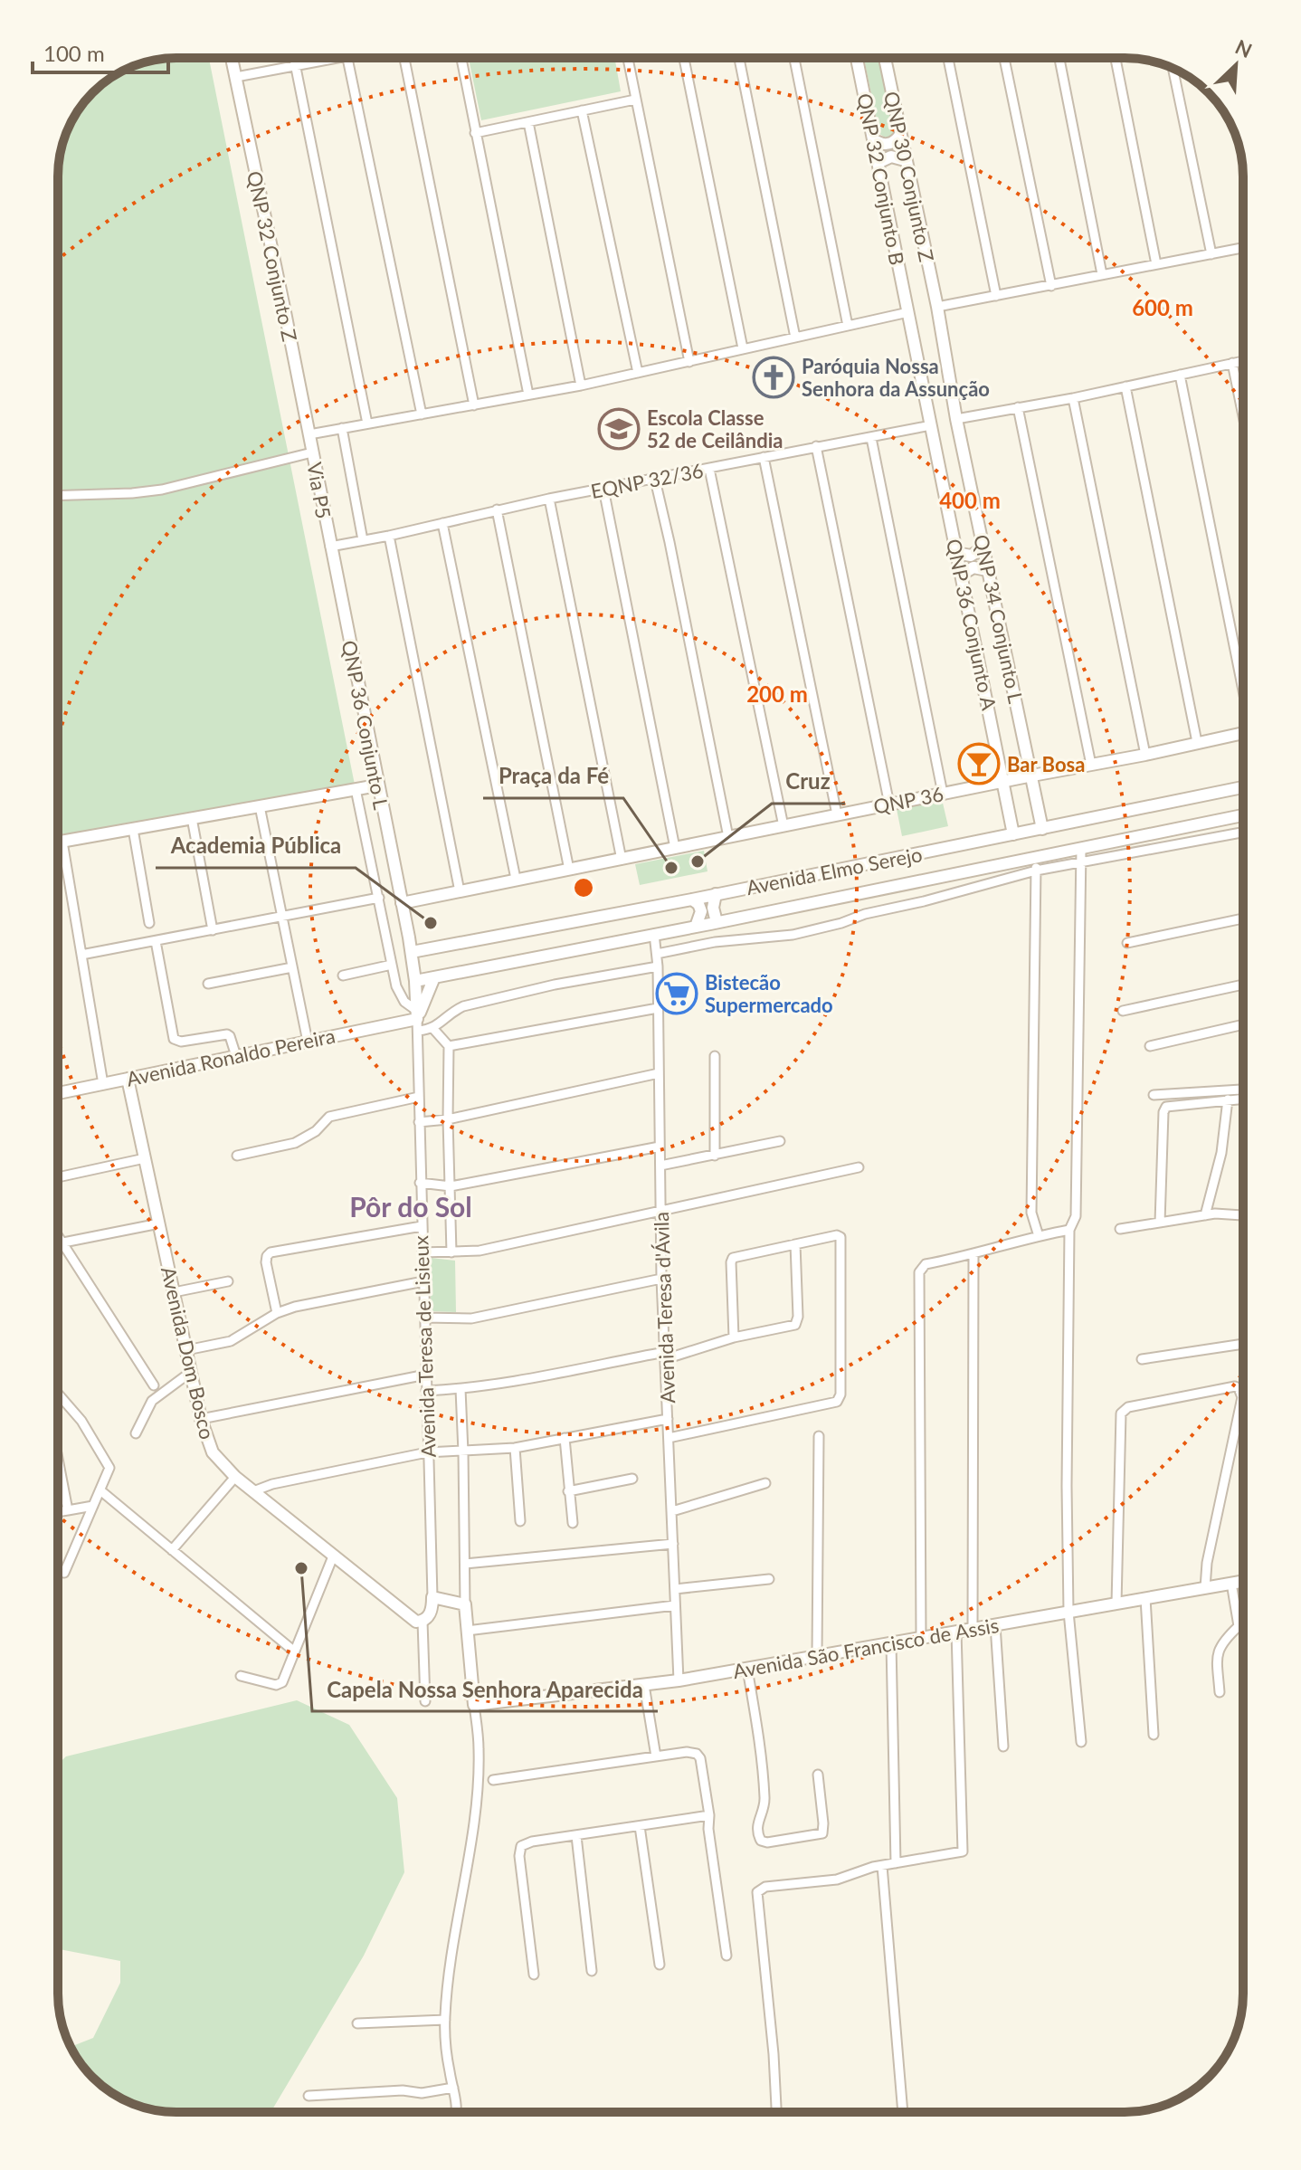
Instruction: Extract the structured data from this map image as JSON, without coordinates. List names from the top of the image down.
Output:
{
  "streets": {
    "street": [
      "QNP 30 Conjunto Z",
      "QNP 32 Conjunto B",
      "QNP 32 Conjunto Z",
      "EQNP 32/36",
      "Via P5",
      "QNP 34 Conjunto L",
      "QNP 36 Conjunto A",
      "QNP 36 Conjunto L",
      "QNP 36",
      "Avenida Elmo Serejo",
      "Avenida Ronaldo Pereira",
      "Avenida Teresa d'Ávila",
      "Avenida Teresa de Lisieux",
      "Avenida Dom Bosco",
      "Avenida São Francisco de Assis"
    ]
  },
  "crossings": [
    ["QNP 30 Conjunto Z", "QNP 34 Conjunto L"],
    ["QNP 32 Conjunto B", "EQNP 32/36"],
    ["QNP 32 Conjunto B", "QNP 36 Conjunto A"],
    ["QNP 32 Conjunto Z", "Via P5"],
    ["EQNP 32/36", "Via P5"],
    ["EQNP 32/36", "QNP 36 Conjunto A"],
    ["EQNP 32/36", "QNP 36 Conjunto L"],
    ["Via P5", "QNP 36 Conjunto L"],
    ["QNP 34 Conjunto L", "QNP 36"],
    ["QNP 34 Conjunto L", "Avenida Elmo Serejo"],
    ["QNP 36 Conjunto A", "QNP 36"],
    ["QNP 36 Conjunto A", "Avenida Elmo Serejo"],
    ["QNP 36 Conjunto L", "QNP 36"],
    ["Avenida Elmo Serejo", "Avenida Teresa d'Ávila"],
    ["Avenida Ronaldo Pereira", "Avenida Teresa de Lisieux"],
    ["Avenida Ronaldo Pereira", "Avenida Dom Bosco"],
    ["Avenida Teresa d'Ávila", "Avenida São Francisco de Assis"],
    ["Avenida Teresa de Lisieux", "Avenida Dom Bosco"]
  ],
  "districts": ["Pôr do Sol"],
  "places": {
    "church": ["Paróquia Nossa Senhora da Assunção"],
    "school or university": ["Escola Classe 52 de Ceilândia"],
    "bar": ["Bar Bosa"],
    "other": [
      "Cruz",
      "Praça da Fé",
      "Academia Pública",
      "Capela Nossa Senhora Aparecida"
    ],
    "supermarket": ["Bistecão Supermercado"]
  },
  "scale_bar": "100 m",
  "north": "top right",
  "rings": ["600 m", "400 m", "200 m"]
}
